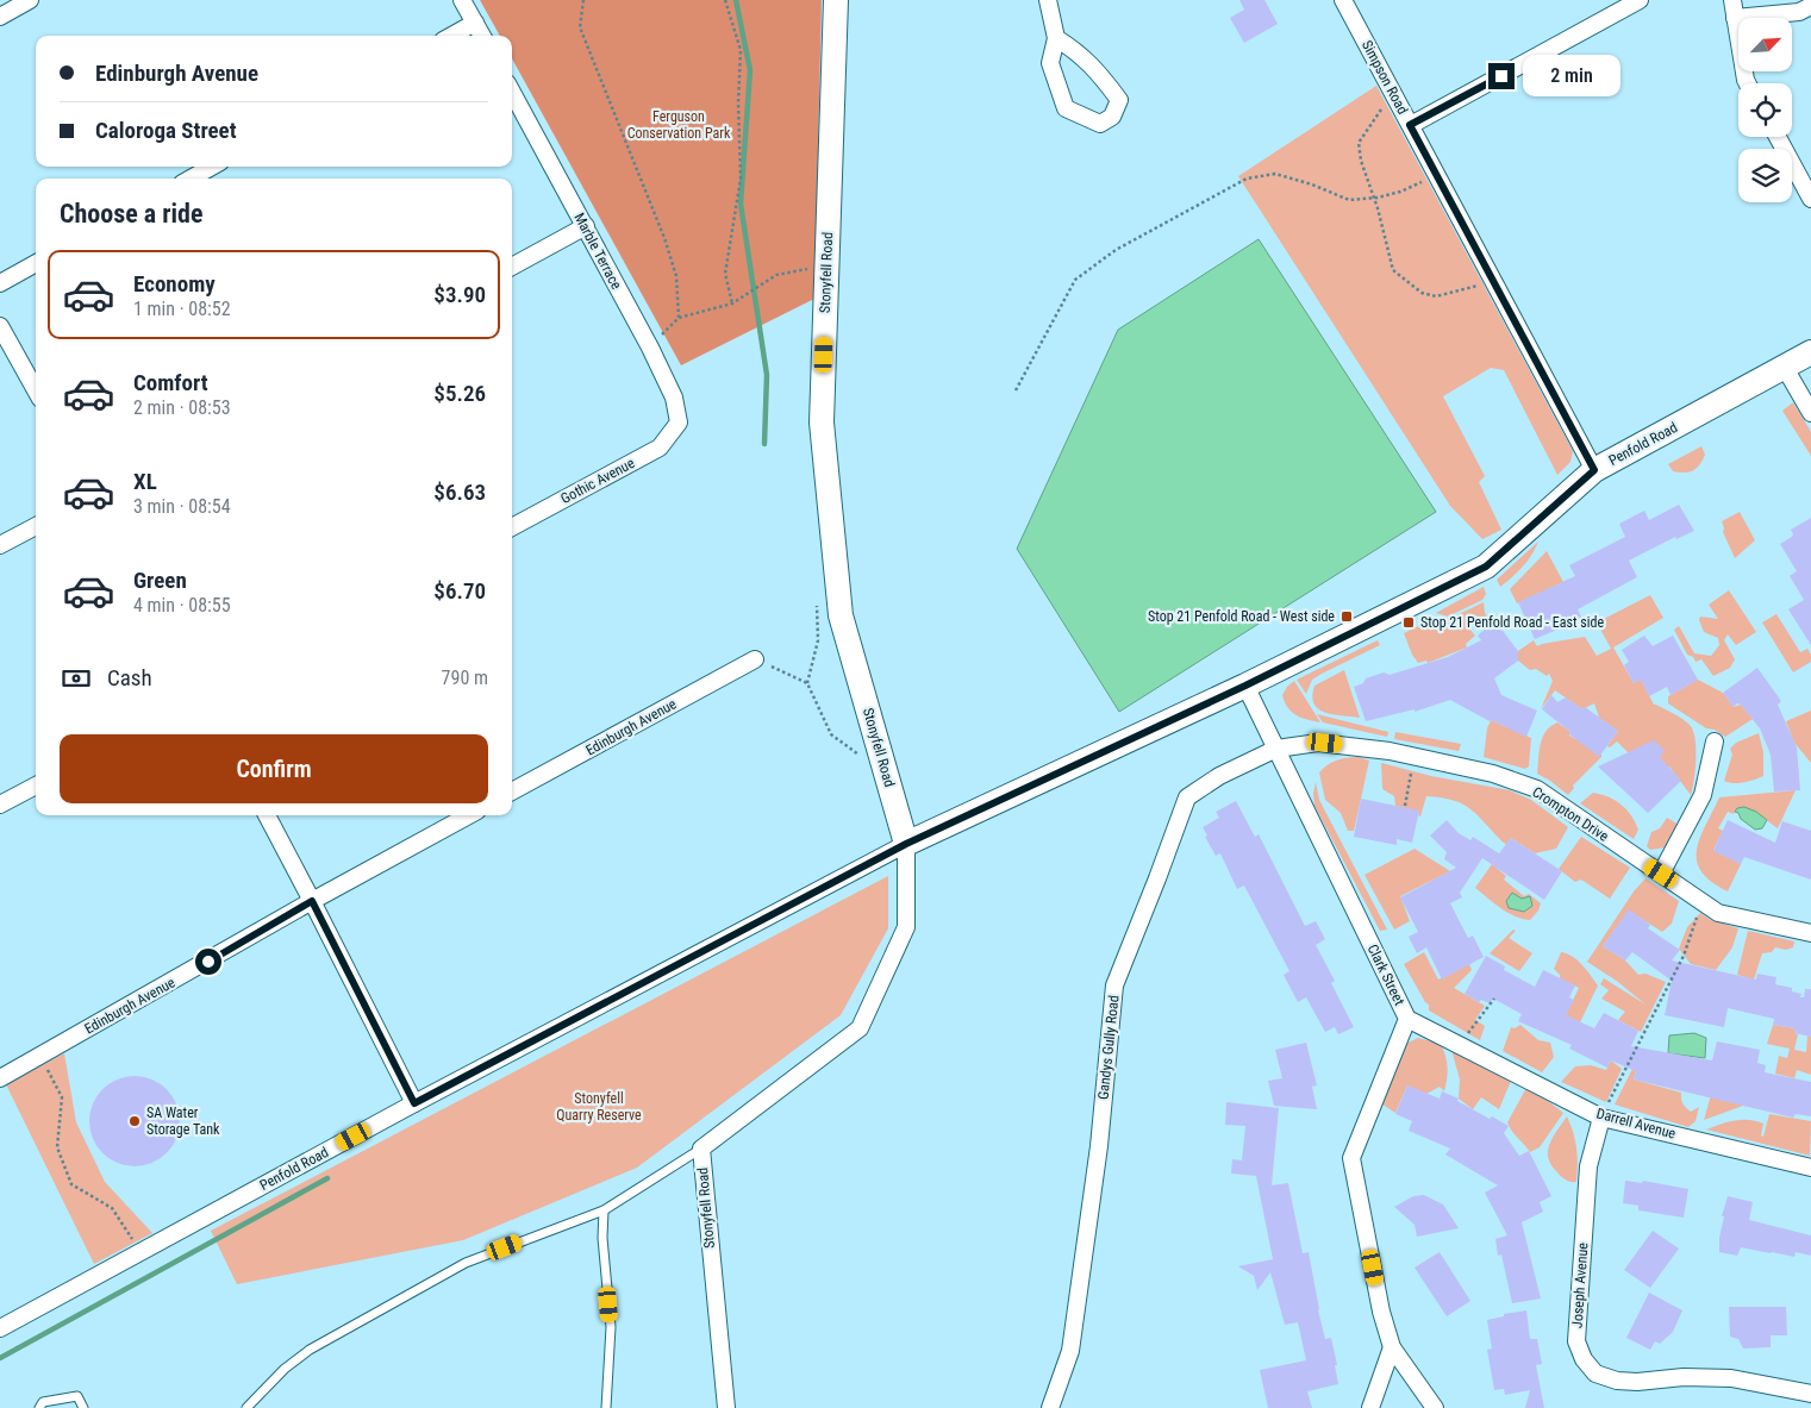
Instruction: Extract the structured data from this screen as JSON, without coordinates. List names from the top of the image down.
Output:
{
  "streets": {
    "street": [
      "Simpson Road",
      "Marble Terrace",
      "Stonyfell Road",
      "Penfold Road",
      "Gothic Avenue",
      "Edinburgh Avenue",
      "Crompton Drive",
      "Clark Street",
      "Gandys Gully Road",
      "Darrell Avenue",
      "Joseph Avenue"
    ]
  },
  "crossings": [
    ["Simpson Road", "Penfold Road"],
    ["Marble Terrace", "Gothic Avenue"],
    ["Stonyfell Road", "Penfold Road"],
    ["Penfold Road", "Clark Street"],
    ["Crompton Drive", "Clark Street"],
    ["Crompton Drive", "Gandys Gully Road"],
    ["Clark Street", "Gandys Gully Road"],
    ["Clark Street", "Darrell Avenue"],
    ["Darrell Avenue", "Joseph Avenue"]
  ],
  "parks": ["Ferguson Conservation Park", "Stonyfell Quarry Reserve"],
  "places": {
    "transit": ["Stop 21 Penfold Road - West side", "Stop 21 Penfold Road - East side"],
    "other": ["SA Water Storage Tank"]
  },
  "north": "top right",
  "page": {
    "banner": ["Edinburgh Avenue", "Caloroga Street"],
    "bubble": "2 min",
    "heading": "Choose a ride",
    "list": [
      {
        "name": "Economy",
        "note": "1 min · 08:52",
        "value": "$3.90"
      },
      {
        "name": "Comfort",
        "note": "2 min · 08:53",
        "value": "$5.26"
      },
      {
        "name": "XL",
        "note": "3 min · 08:54",
        "value": "$6.63"
      },
      {
        "name": "Green",
        "note": "4 min · 08:55",
        "value": "$6.70"
      }
    ],
    "pay": ["Cash", "790 m"],
    "buttons": "Confirm"
  }
}
